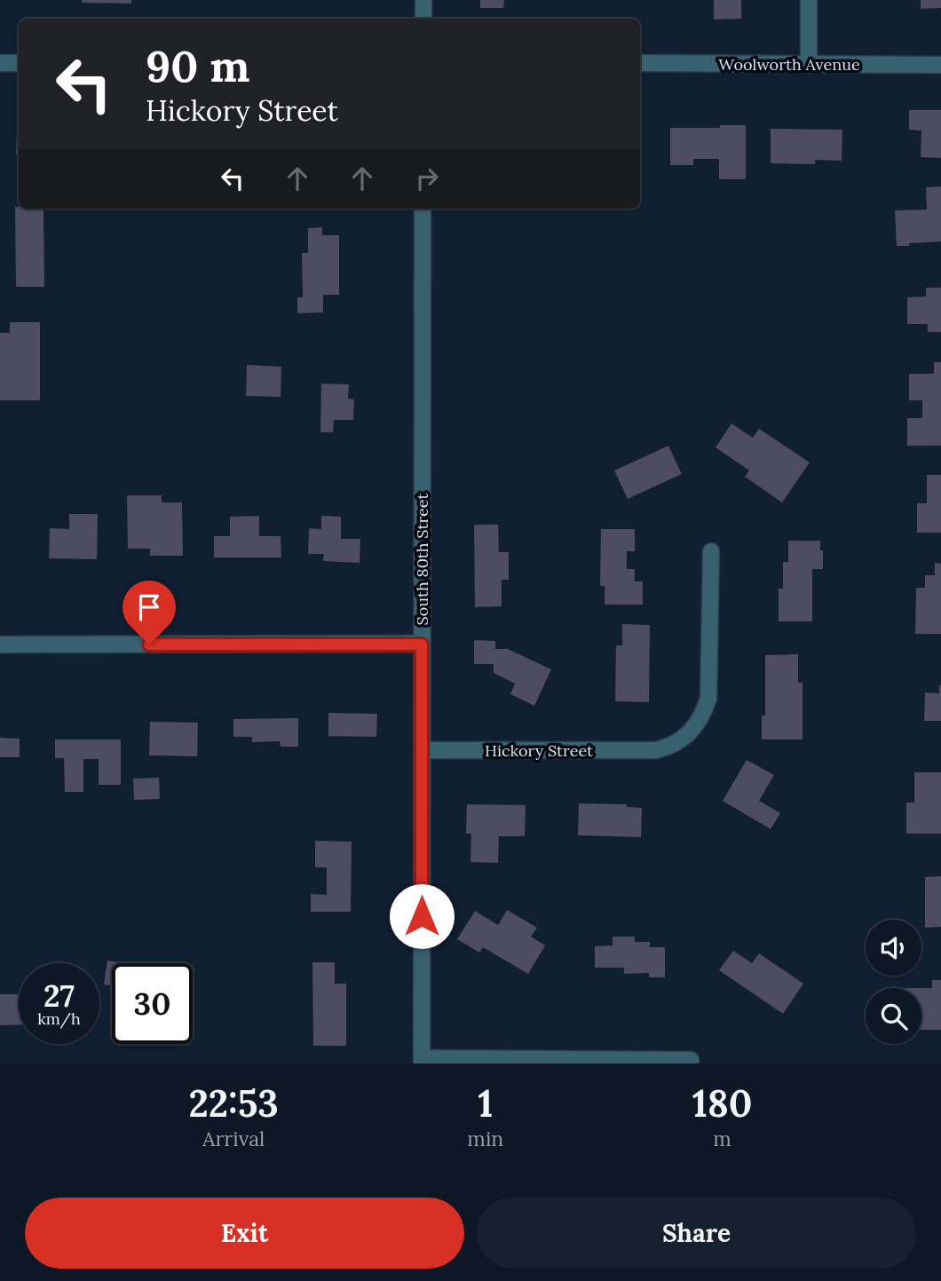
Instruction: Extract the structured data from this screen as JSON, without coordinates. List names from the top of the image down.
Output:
{
  "streets": {
    "street": ["Woolworth Avenue", "South 80th Street", "Hickory Street"]
  },
  "crossings": [
    ["South 80th Street", "Hickory Street"]
  ],
  "page": {
    "turn": ["90 m", "Hickory Street"],
    "speed": "27 km/h",
    "limit": "30",
    "eta": [
      "22:53",
      "Arrival",
      "1",
      "min",
      "180",
      "m"
    ],
    "buttons": ["Exit", "Share"]
  }
}
